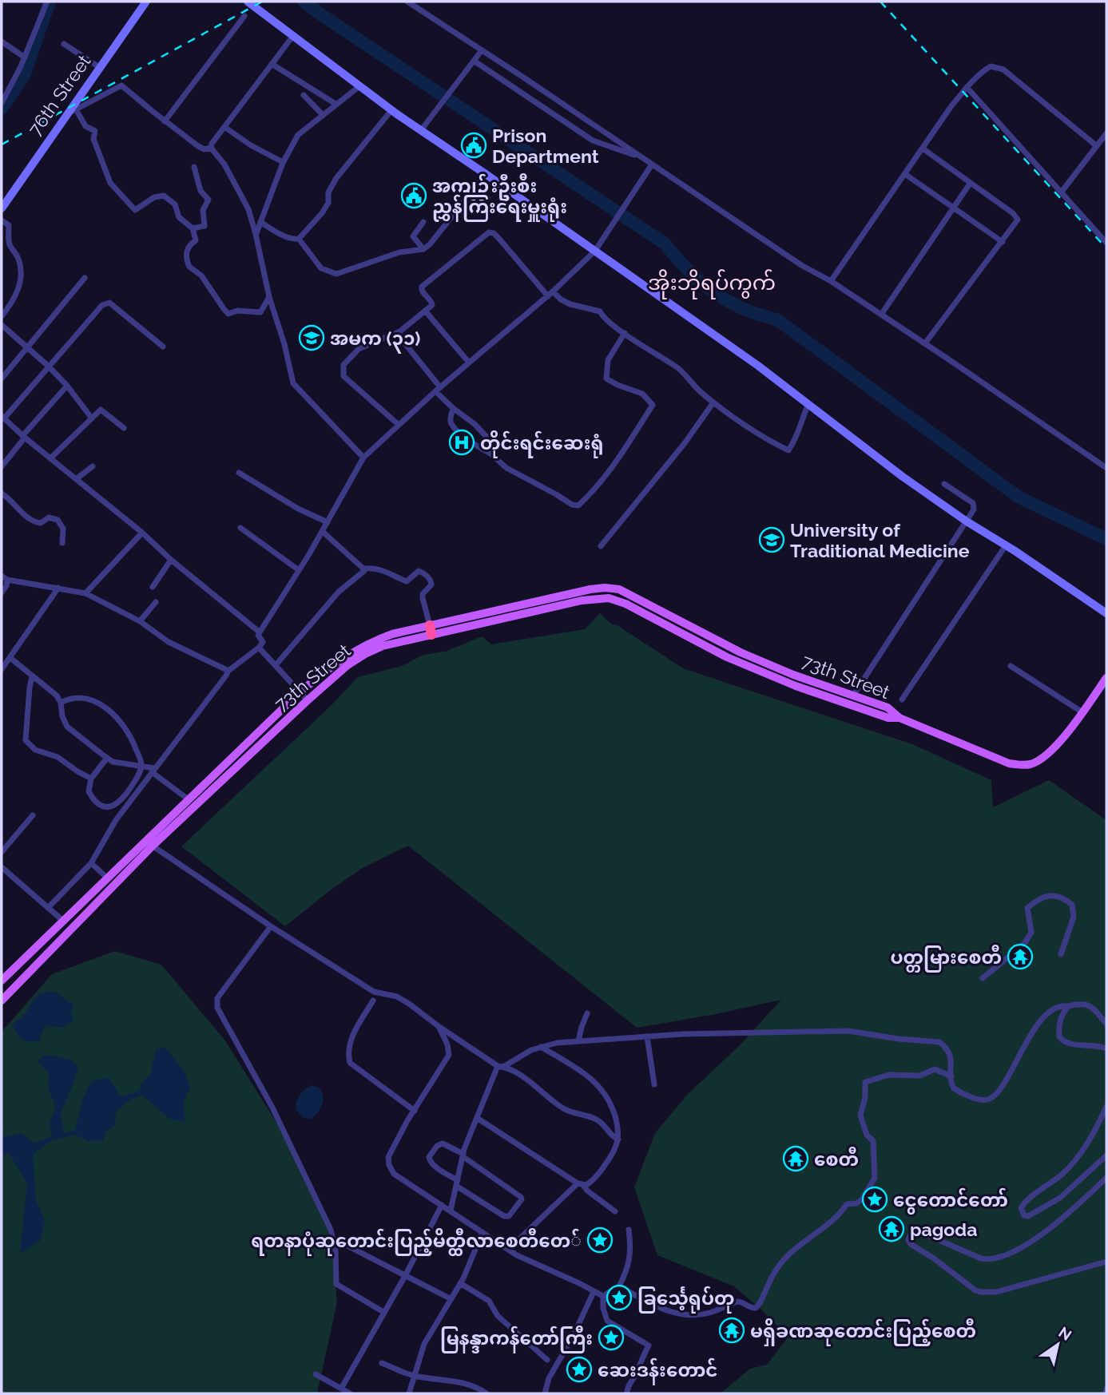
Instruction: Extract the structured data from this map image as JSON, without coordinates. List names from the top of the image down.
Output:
{
  "streets": {
    "main road": ["73th Street"],
    "street": ["76th Street"]
  },
  "districts": ["အိုးဘိုရပ်ကွက်"],
  "places": {
    "public building": ["Prison Department", "အကျဉ်းဦးစီး ညွှန်ကြးရေးမှူးရုံး"],
    "school or university": ["အမက (၃၁)", "University of Traditional Medicine"],
    "hospital": ["တိုင်းရင်းဆေးရုံ"],
    "temple": [
      "ပတ္တမြားစေတီ",
      "စေတီ",
      "pagoda",
      "မရှိခဏဆုတောင်းပြည့်စေတီ"
    ],
    "place": [
      "ငွေတောင်တော်",
      "ရတနာပုံဆုတောင်းပြည့်မိတ္ထီလာစေတီတေ်",
      "ခြင်္သေ့ရုပ်တု",
      "မြနန္ဒာကန်တော်ကြီး",
      "ဆေးဒန်းတောင်"
    ]
  },
  "north": "top right"
}
